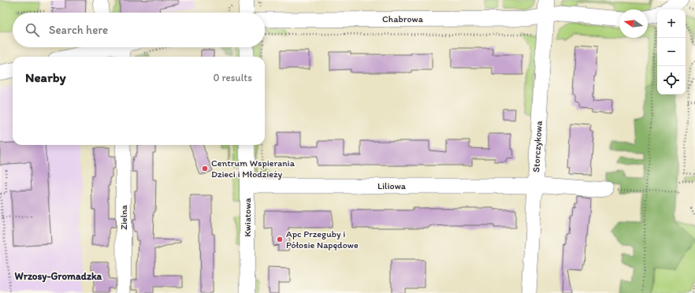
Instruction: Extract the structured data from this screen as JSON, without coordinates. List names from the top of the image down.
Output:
{
  "streets": {
    "street": [
      "Chabrowa",
      "Storczykowa",
      "Liliowa",
      "Zielna",
      "Kwiatowa"
    ]
  },
  "crossings": [
    ["Chabrowa", "Storczykowa"],
    ["Storczykowa", "Liliowa"],
    ["Liliowa", "Kwiatowa"]
  ],
  "districts": ["Wrzosy-Gromadzka"],
  "places": ["Centrum Wspierania Dzieci i Młodzieży", "Apc Przeguby i Półosie Napędowe"],
  "north": "left",
  "page": {
    "map_buttons": ["+", "−"],
    "search": "Search here",
    "heading": ["Nearby", "0 results"]
  }
}
